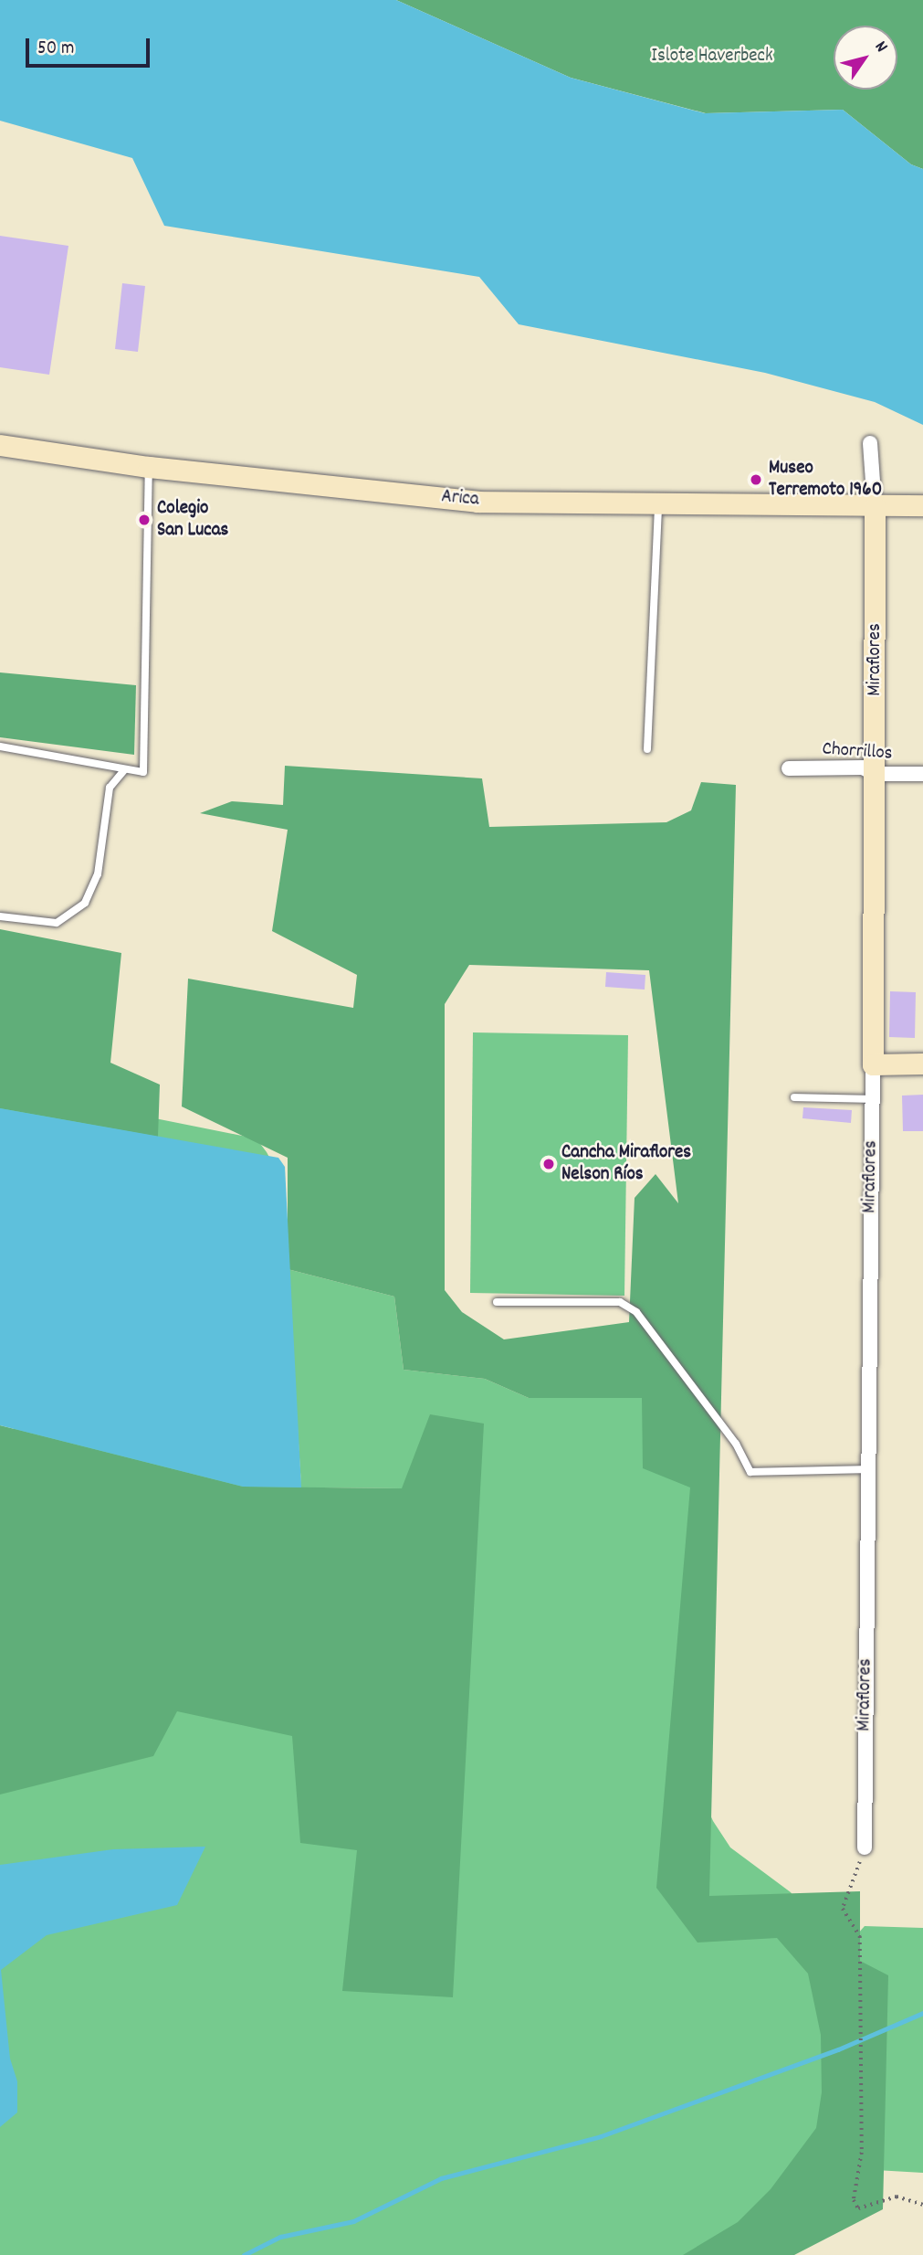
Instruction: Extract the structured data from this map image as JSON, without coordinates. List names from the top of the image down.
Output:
{
  "streets": {
    "main road": ["Arica", "Miraflores"],
    "street": ["Chorrillos"]
  },
  "crossings": [
    ["Arica", "Miraflores"],
    ["Miraflores", "Chorrillos"]
  ],
  "parks": ["Islote Haverbeck"],
  "places": ["Museo Terremoto 1960", "Colegio San Lucas", "Cancha Miraflores Nelson Ríos"],
  "scale_bar": "50 m",
  "north": "top right"
}
